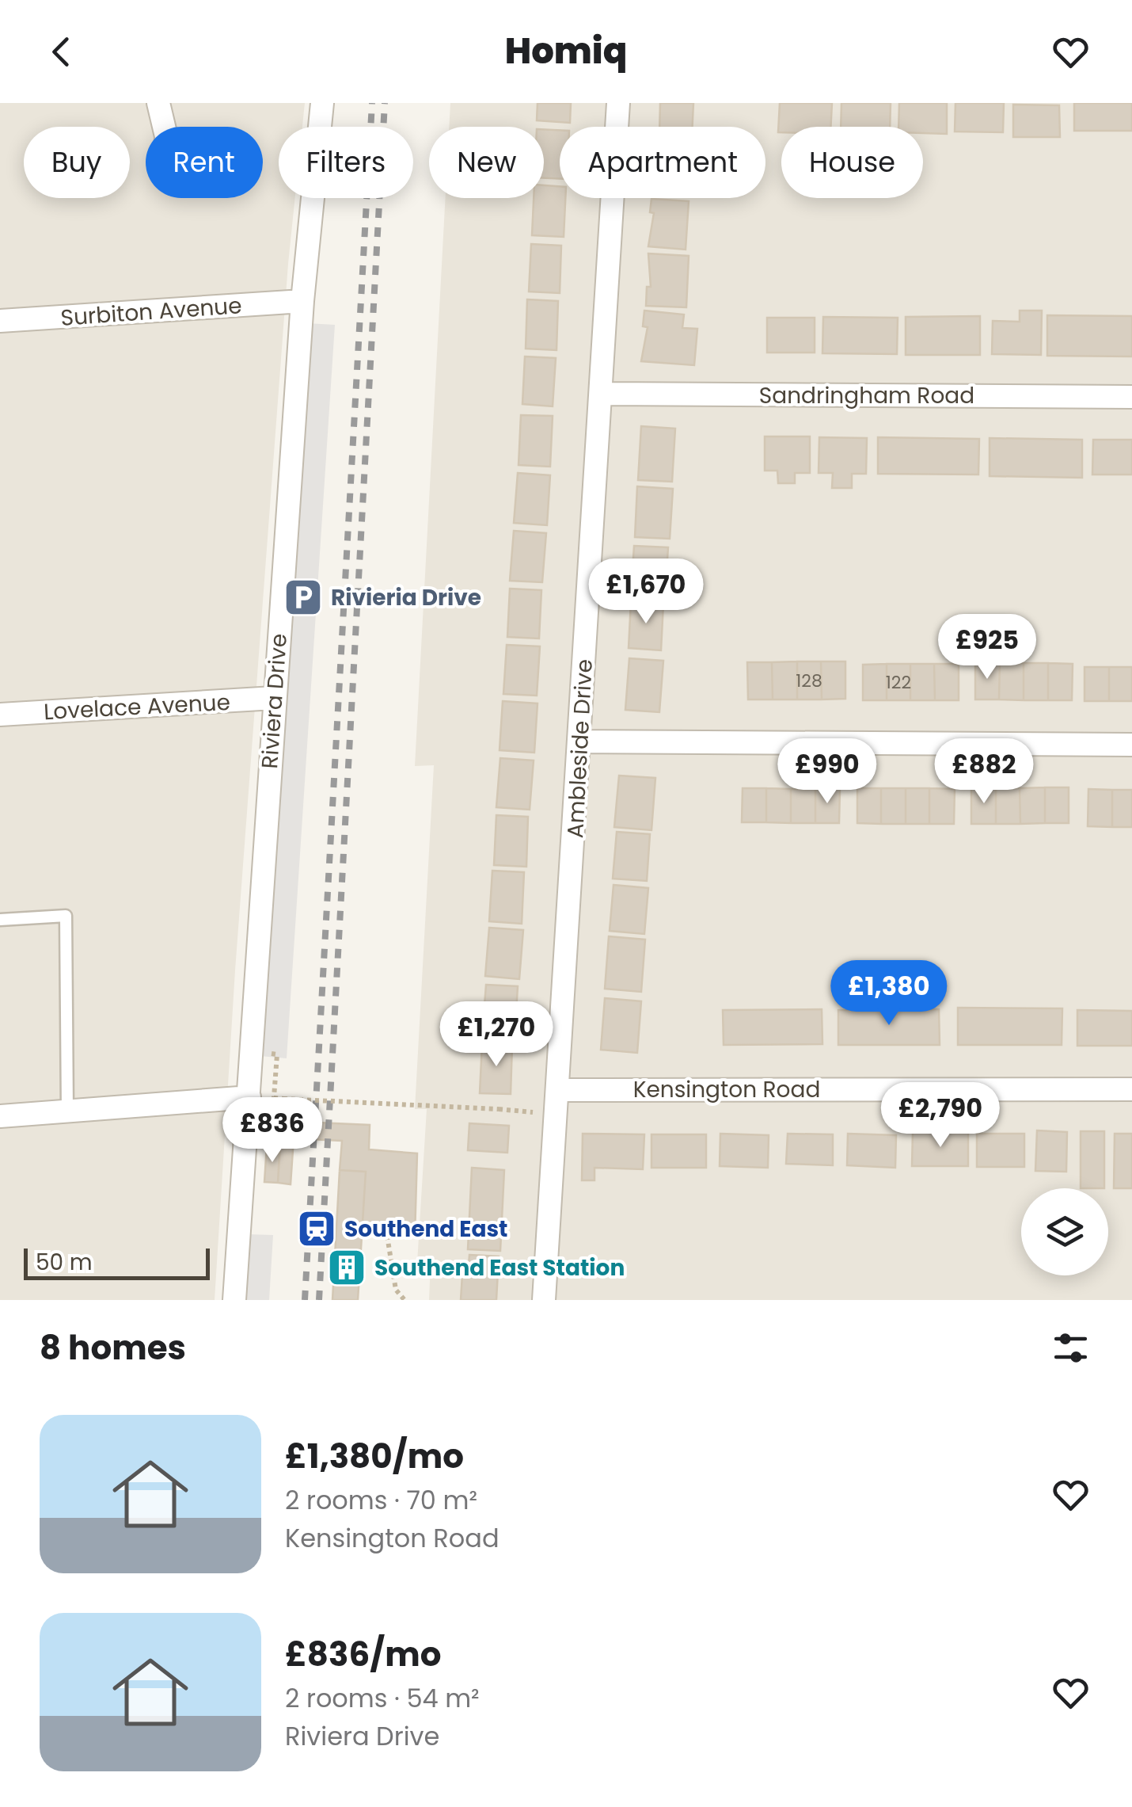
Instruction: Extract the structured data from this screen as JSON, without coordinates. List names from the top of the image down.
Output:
{
  "streets": {
    "street": [
      "Surbiton Avenue",
      "Sandringham Road",
      "Riviera Drive",
      "Lovelace Avenue",
      "Ambleside Drive",
      "Kensington Road"
    ]
  },
  "crossings": [
    ["Surbiton Avenue", "Riviera Drive"],
    ["Sandringham Road", "Ambleside Drive"],
    ["Riviera Drive", "Lovelace Avenue"],
    ["Ambleside Drive", "Kensington Road"]
  ],
  "places": {
    "parking": ["Rivieria Drive"],
    "station": ["Southend East"],
    "building": ["Southend East Station"]
  },
  "house_numbers": ["128", "122"],
  "scale_bar": "50 m",
  "page": {
    "header": "Homiq",
    "chip": [
      "Buy",
      "Rent",
      "Filters",
      "New",
      "Apartment",
      "House"
    ],
    "price": [
      "£1,670",
      "£925",
      "£990",
      "£882",
      "£1,380",
      "£1,270",
      "£2,790",
      "£836"
    ],
    "scale": "50 m",
    "heading": "8 homes",
    "list": [
      {
        "name": "£1,380/mo",
        "note": "2 rooms · 70 m² · Kensington Road"
      },
      {
        "name": "£836/mo",
        "note": "2 rooms · 54 m² · Riviera Drive"
      }
    ]
  }
}
